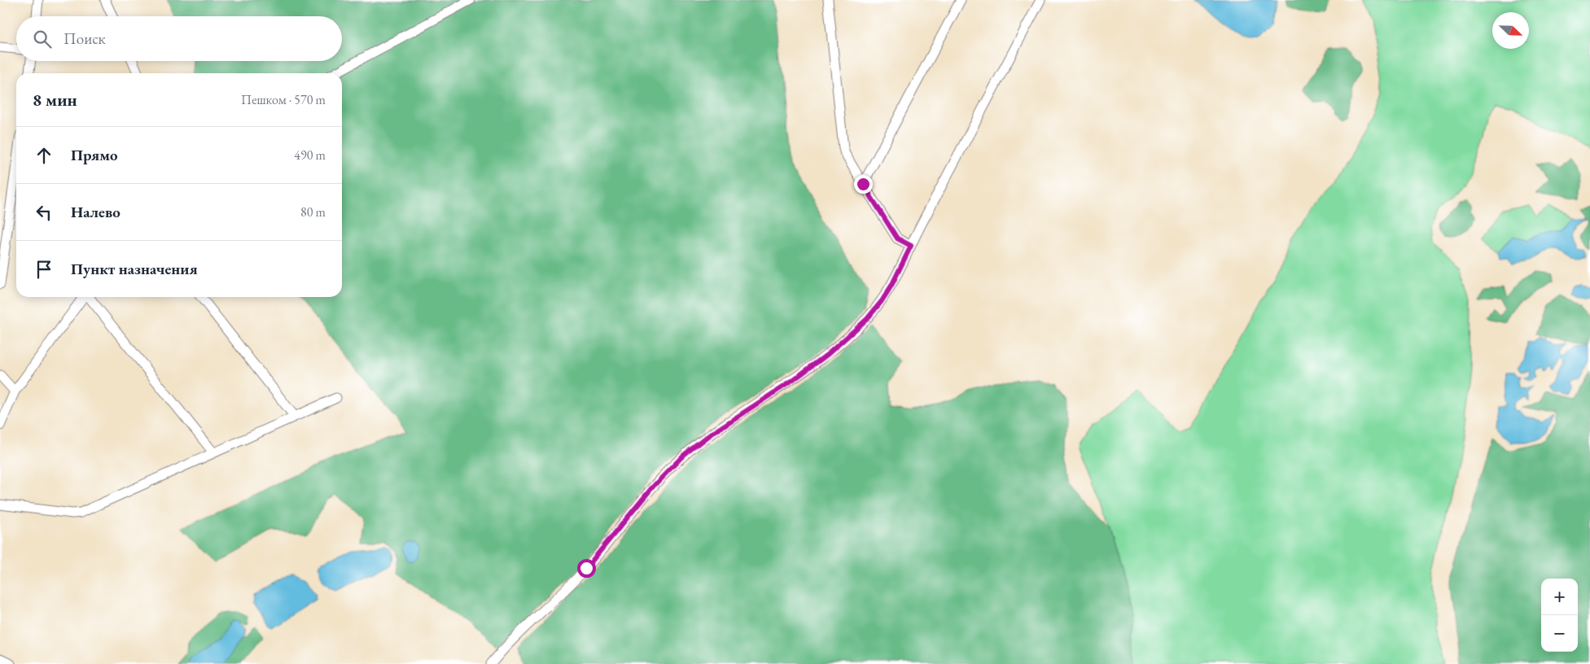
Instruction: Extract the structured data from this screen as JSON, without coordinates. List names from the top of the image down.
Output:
{
  "north": "bottom right",
  "page": {
    "search": "Поиск",
    "heading": ["8 мин", "Пешком · 570 m"],
    "list": [
      ["Прямо", "490 m"],
      ["Налево", "80 m"],
      "Пункт назначения"
    ],
    "map_buttons": ["+", "−"]
  }
}
